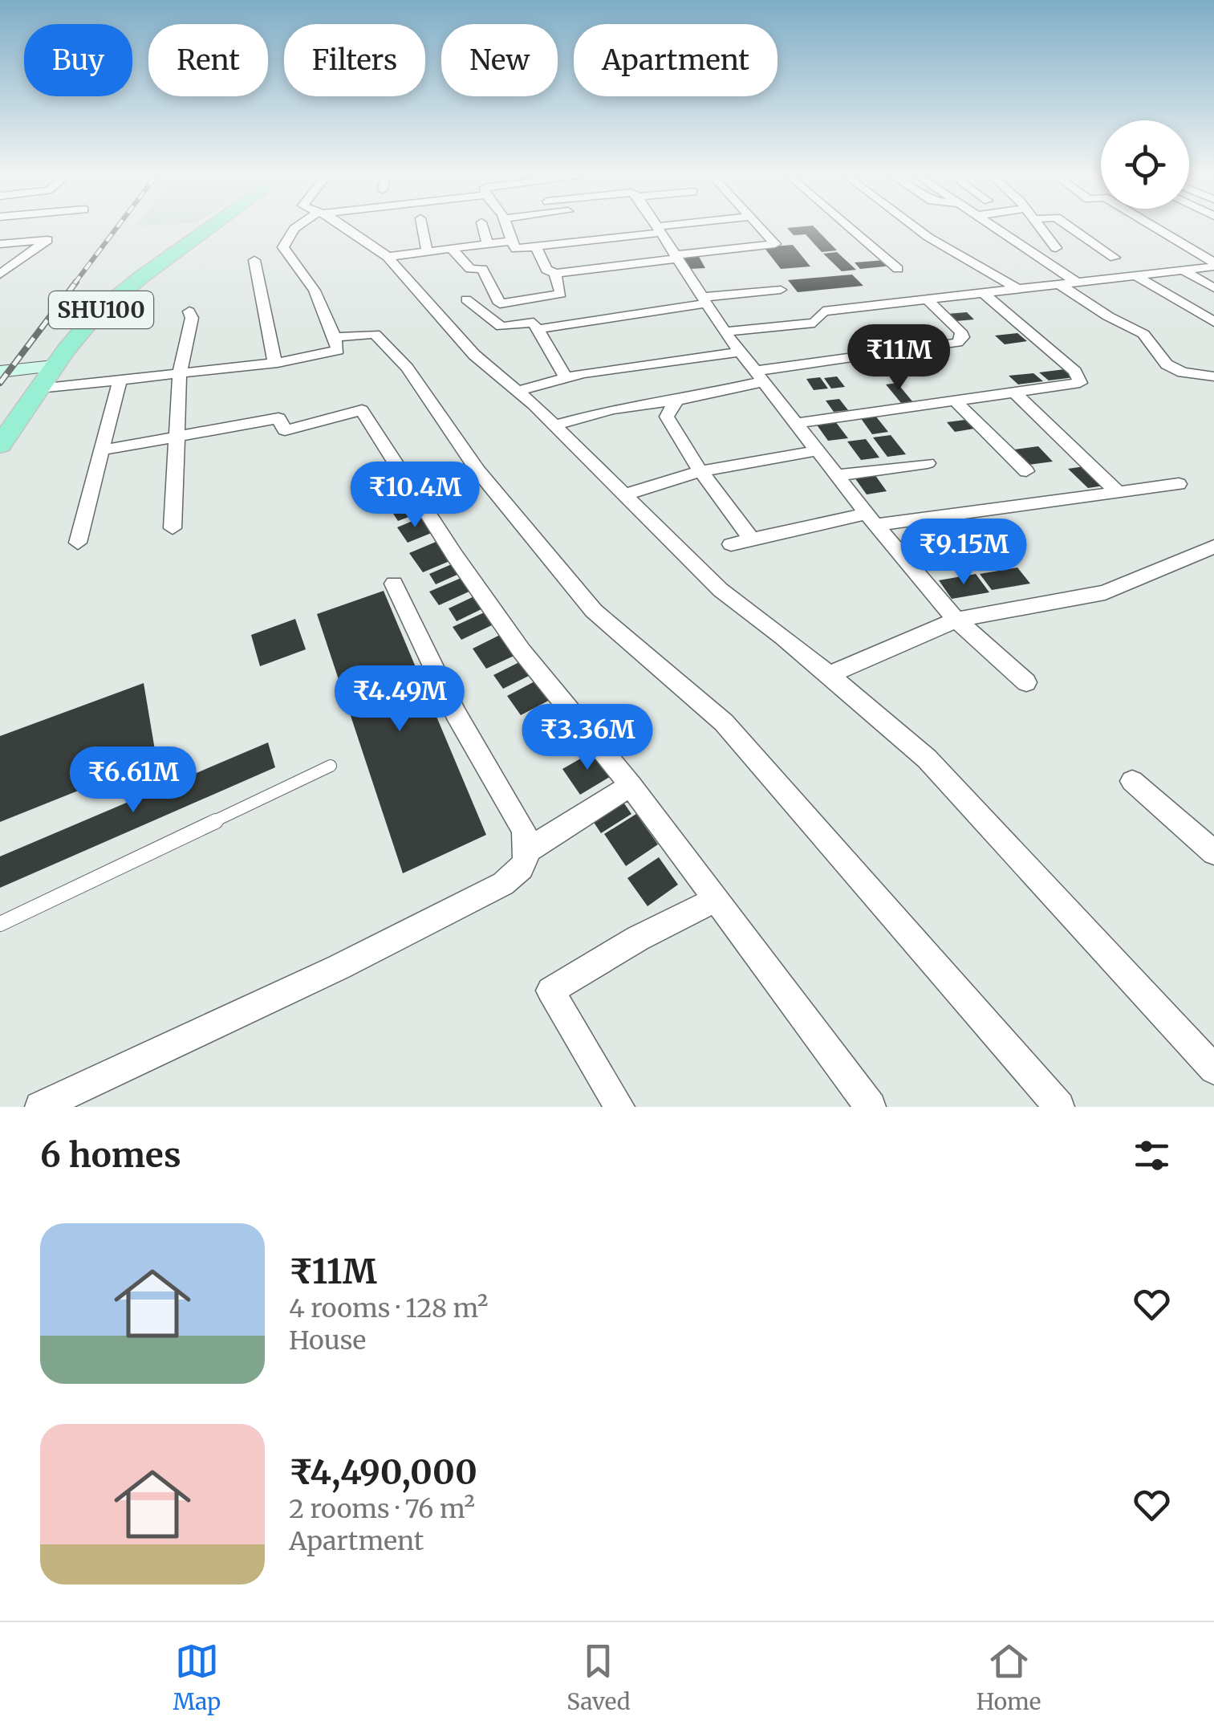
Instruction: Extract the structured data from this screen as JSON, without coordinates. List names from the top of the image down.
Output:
{
  "streets": {
    "main road": ["SHU100"]
  },
  "page": {
    "chip": [
      "Buy",
      "Rent",
      "Filters",
      "New",
      "Apartment"
    ],
    "price": [
      "₹11M",
      "₹10.4M",
      "₹9.15M",
      "₹4.49M",
      "₹3.36M",
      "₹6.61M"
    ],
    "heading": "6 homes",
    "list": [
      {
        "name": "₹11M",
        "note": "4 rooms · 128 m² · House"
      },
      {
        "name": "₹4,490,000",
        "note": "2 rooms · 76 m² · Apartment"
      }
    ],
    "tabs": ["Map", "Saved", "Home"]
  }
}
